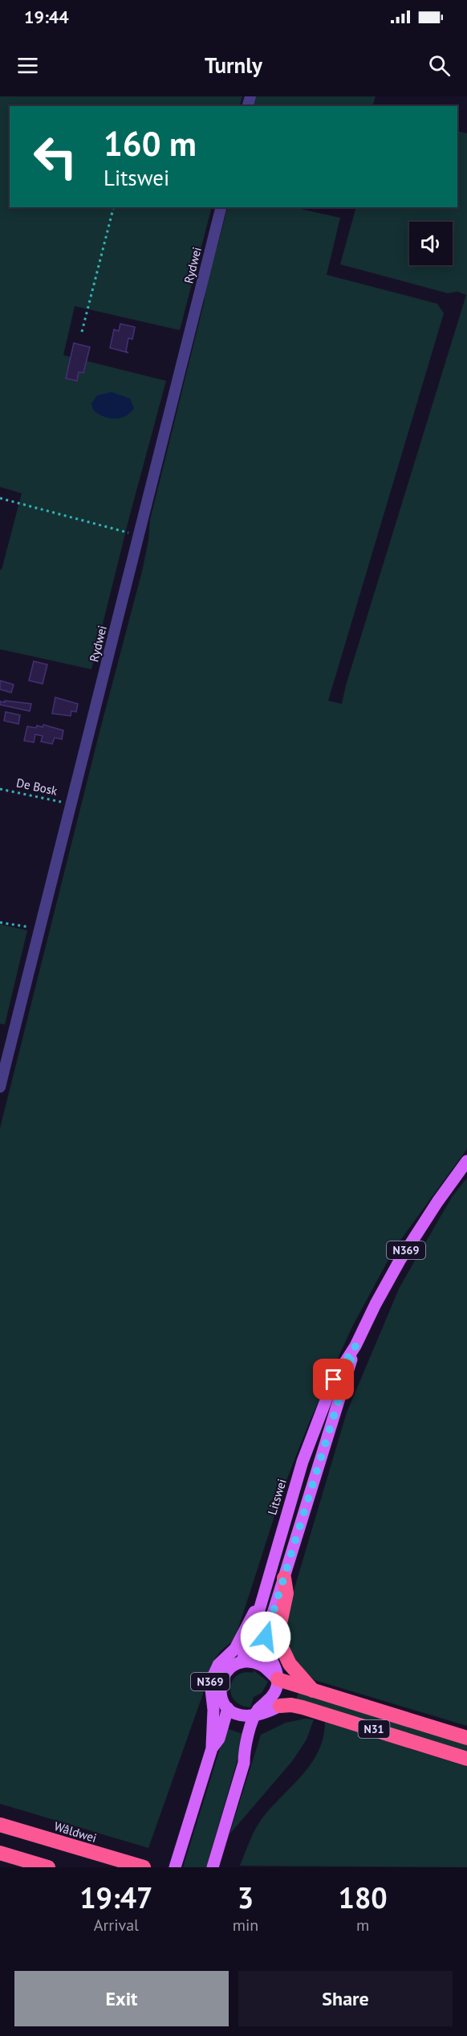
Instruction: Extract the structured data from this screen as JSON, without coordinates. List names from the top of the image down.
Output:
{
  "streets": {
    "highway": ["N31", "Wâldwei"],
    "main road": ["N369", "Litswei"],
    "street": ["Rydwei"],
    "path": ["De Bosk"]
  },
  "crossings": [
    ["Rydwei", "De Bosk"],
    ["N369", "Litswei"],
    ["N369", "N31"],
    ["Litswei", "N31"]
  ],
  "page": {
    "status": "19:44",
    "header": "Turnly",
    "turn": ["160 m", "Litswei"],
    "eta": [
      "19:47",
      "Arrival",
      "3",
      "min",
      "180",
      "m"
    ],
    "buttons": ["Exit", "Share"]
  }
}
